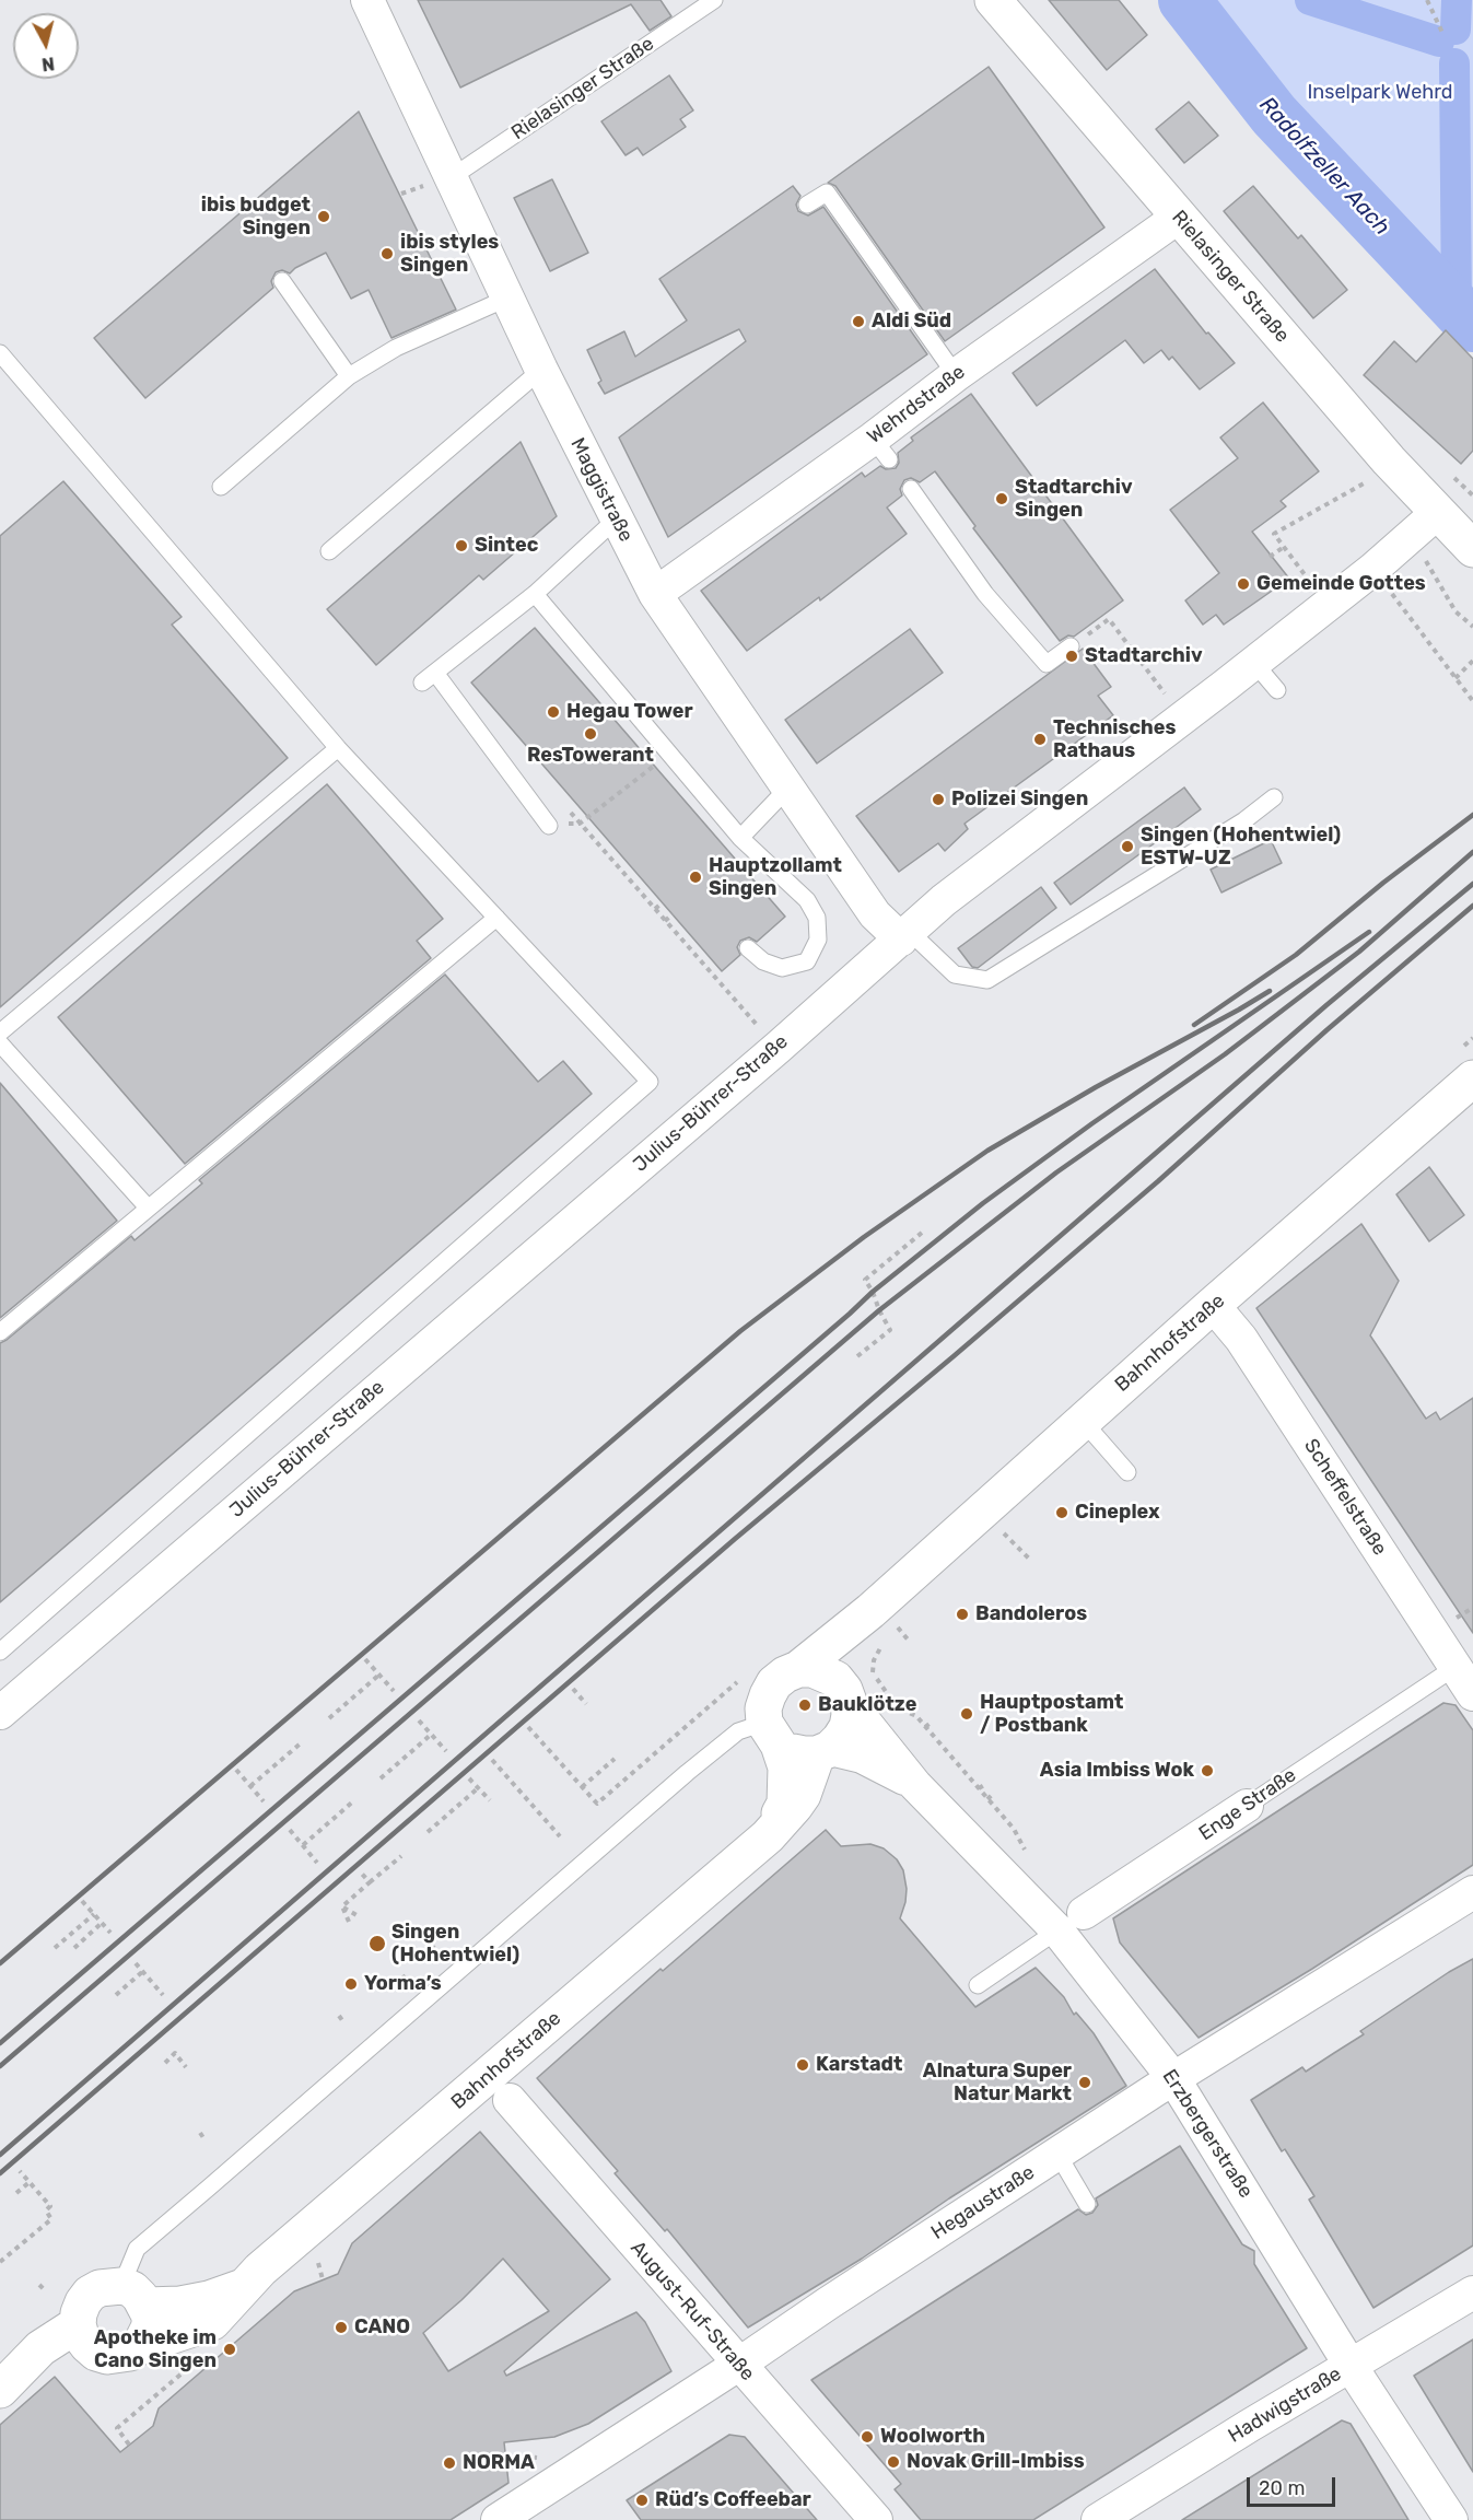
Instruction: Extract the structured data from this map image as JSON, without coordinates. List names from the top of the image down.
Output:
{
  "streets": {
    "street": [
      "Rielasinger Straße",
      "Wehrdstraße",
      "Maggistraße",
      "Julius-Bührer-Straße",
      "Bahnhofstraße",
      "Scheffelstraße",
      "Enge Straße",
      "Erzbergerstraße",
      "Hegaustraße",
      "August-Ruf-Straße",
      "Hadwigstraße"
    ]
  },
  "crossings": [
    ["Rielasinger Straße", "Wehrdstraße"],
    ["Rielasinger Straße", "Maggistraße"],
    ["Rielasinger Straße", "Julius-Bührer-Straße"],
    ["Wehrdstraße", "Maggistraße"],
    ["Maggistraße", "Julius-Bührer-Straße"],
    ["Bahnhofstraße", "Scheffelstraße"],
    ["Bahnhofstraße", "Erzbergerstraße"],
    ["Scheffelstraße", "Enge Straße"],
    ["Enge Straße", "Erzbergerstraße"],
    ["Erzbergerstraße", "Hegaustraße"],
    ["Erzbergerstraße", "Hadwigstraße"],
    ["Hegaustraße", "August-Ruf-Straße"]
  ],
  "water": ["Radolfzeller Aach"],
  "parks": ["Inselpark Wehrd"],
  "places": [
    "ibis budget Singen",
    "ibis styles Singen",
    "Aldi Süd",
    "Stadtarchiv Singen",
    "Sintec",
    "Gemeinde Gottes",
    "Stadtarchiv",
    "Hegau Tower",
    "ResTowerant",
    "Technisches Rathaus",
    "Polizei Singen",
    "Singen (Hohentwiel) ESTW-UZ",
    "Hauptzollamt Singen",
    "Cineplex",
    "Bandoleros",
    "Bauklötze",
    "Hauptpostamt / Postbank",
    "Asia Imbiss Wok",
    "Singen (Hohentwiel)",
    "Yorma’s",
    "Karstadt",
    "Alnatura Super Natur Markt",
    "CANO",
    "Apotheke im Cano Singen",
    "Woolworth",
    "Novak Grill-Imbiss",
    "NORMA",
    "Rüd’s Coffeebar"
  ],
  "scale_bar": "20 m",
  "north": "bottom"
}
